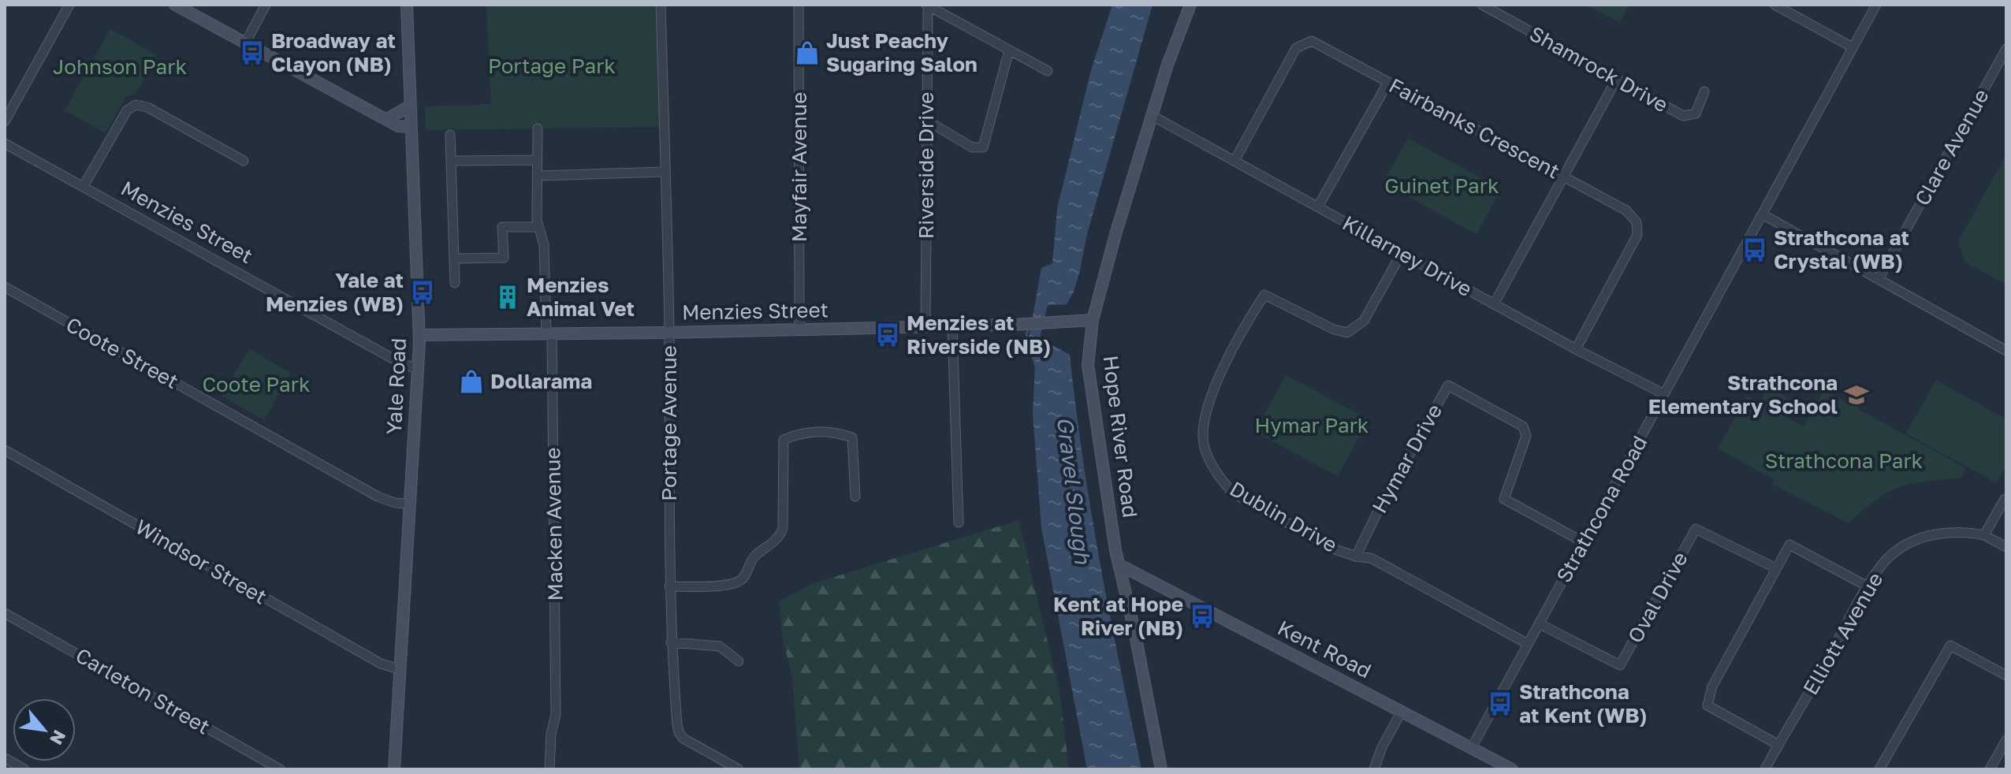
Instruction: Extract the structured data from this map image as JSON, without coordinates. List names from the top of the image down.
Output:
{
  "streets": {
    "street": [
      "Shamrock Drive",
      "Fairbanks Crescent",
      "Clare Avenue",
      "Riverside Drive",
      "Mayfair Avenue",
      "Menzies Street",
      "Killarney Drive",
      "Coote Street",
      "Yale Road",
      "Portage Avenue",
      "Hope River Road",
      "Hymar Drive",
      "Strathcona Road",
      "Dublin Drive",
      "Macken Avenue",
      "Windsor Street",
      "Oval Drive",
      "Elliott Avenue",
      "Kent Road",
      "Carleton Street"
    ]
  },
  "crossings": [
    ["Fairbanks Crescent", "Killarney Drive"],
    ["Riverside Drive", "Menzies Street"],
    ["Mayfair Avenue", "Menzies Street"],
    ["Menzies Street", "Yale Road"],
    ["Menzies Street", "Portage Avenue"],
    ["Menzies Street", "Hope River Road"],
    ["Menzies Street", "Macken Avenue"],
    ["Killarney Drive", "Hope River Road"],
    ["Killarney Drive", "Strathcona Road"],
    ["Killarney Drive", "Dublin Drive"],
    ["Coote Street", "Yale Road"],
    ["Yale Road", "Windsor Street"],
    ["Hope River Road", "Kent Road"],
    ["Hymar Drive", "Strathcona Road"],
    ["Hymar Drive", "Dublin Drive"],
    ["Strathcona Road", "Dublin Drive"],
    ["Strathcona Road", "Oval Drive"],
    ["Strathcona Road", "Kent Road"]
  ],
  "water": ["Gravel Slough"],
  "parks": [
    "Portage Park",
    "Johnson Park",
    "Guinet Park",
    "Coote Park",
    "Hymar Park",
    "Strathcona Park"
  ],
  "places": {
    "bus stop": [
      "Broadway at Clayon (NB)",
      "Strathcona at Crystal (WB)",
      "Yale at Menzies (WB)",
      "Menzies at Riverside (NB)",
      "Kent at Hope River (NB)",
      "Strathcona at Kent (WB)"
    ],
    "shop": ["Just Peachy Sugaring Salon", "Dollarama"],
    "building": ["Menzies Animal Vet"],
    "school or university": ["Strathcona Elementary School"]
  },
  "north": "bottom right"
}
